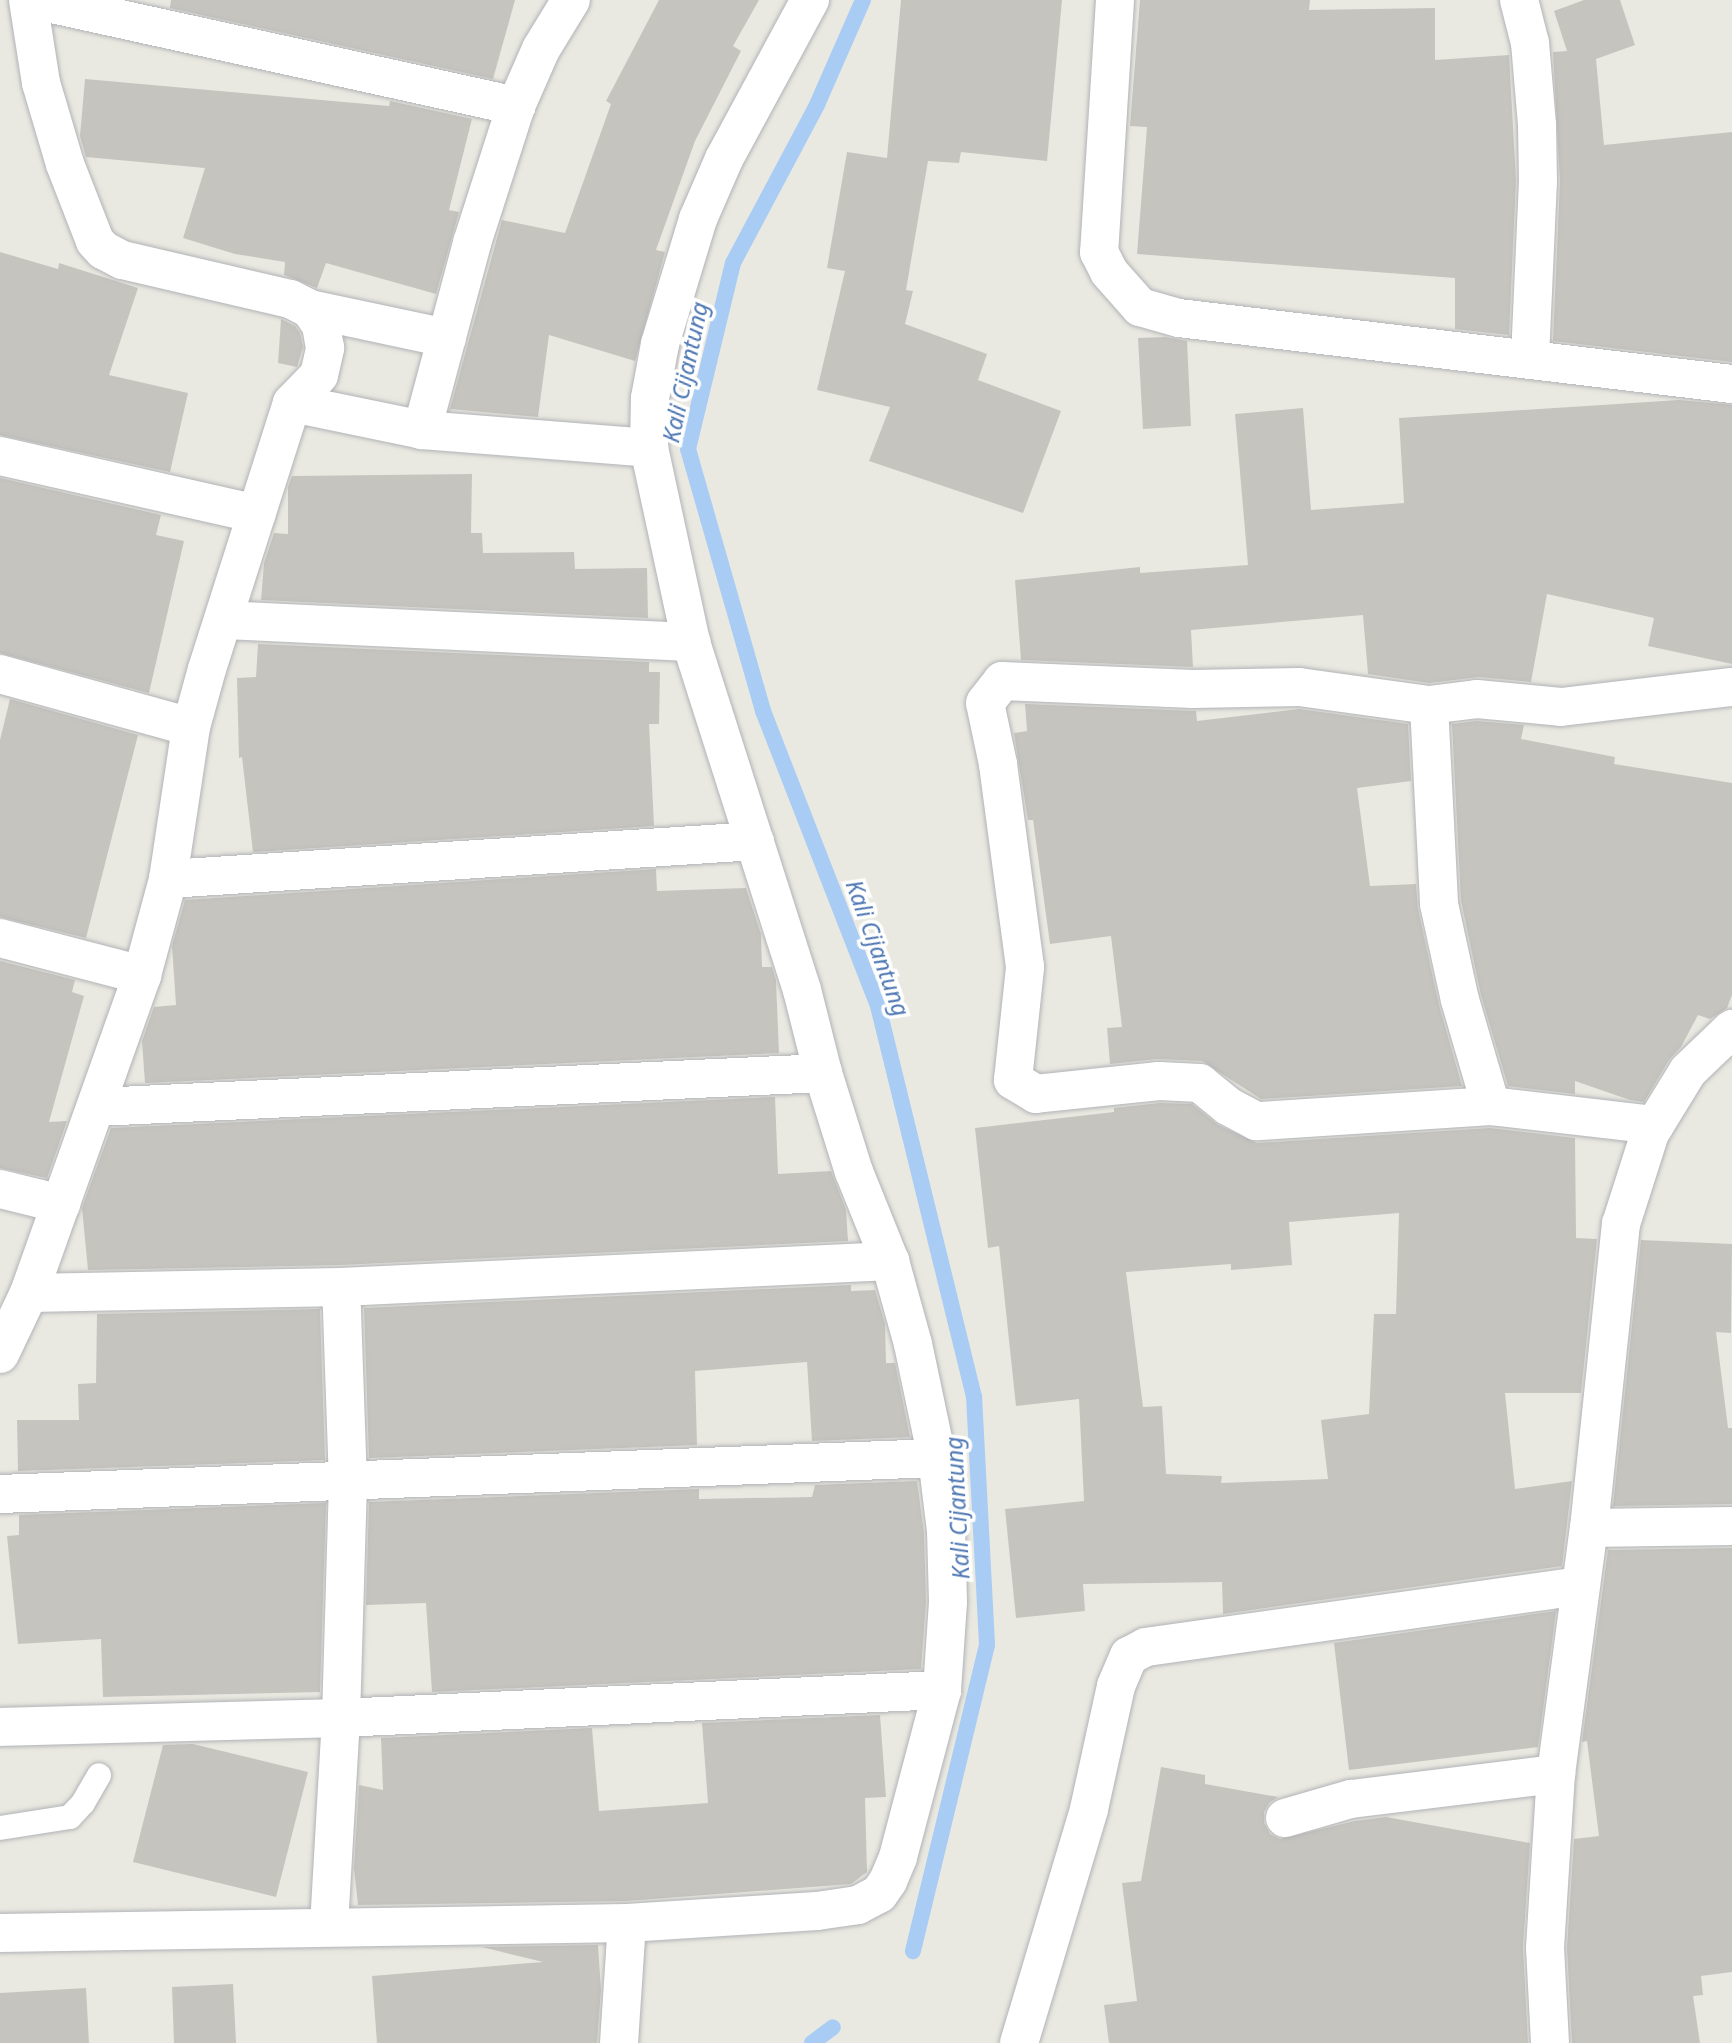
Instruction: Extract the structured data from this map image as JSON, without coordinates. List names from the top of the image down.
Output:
{
  "water": ["Kali Cijantung"]
}
